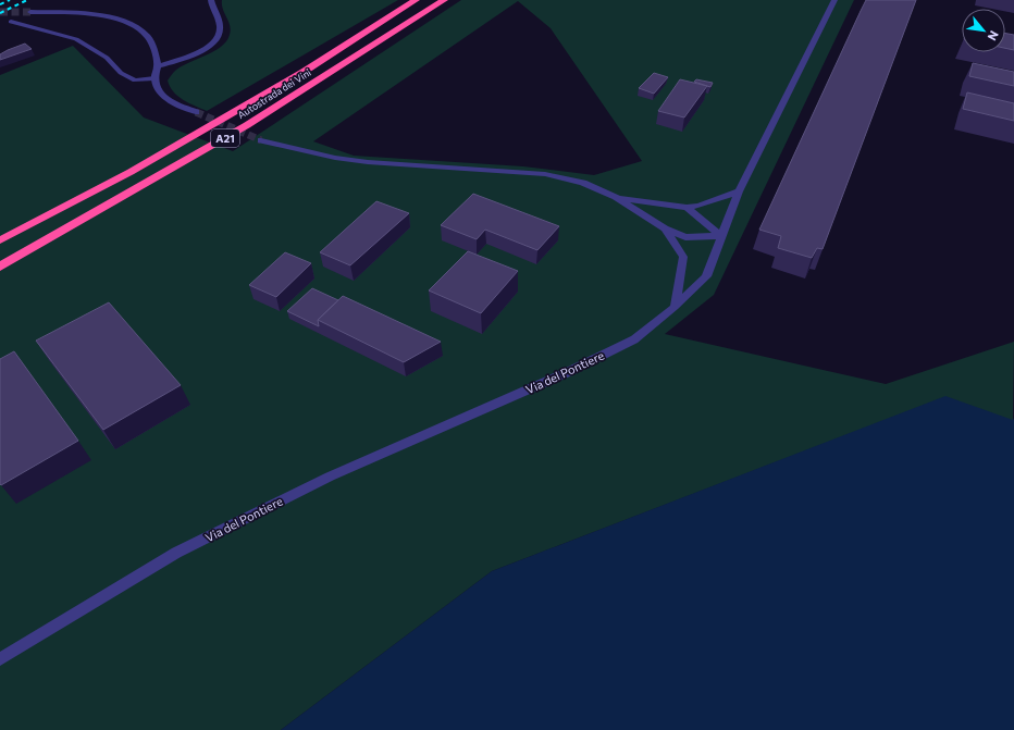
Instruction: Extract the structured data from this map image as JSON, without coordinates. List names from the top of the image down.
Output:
{
  "streets": {
    "highway": ["Autostrada dei Vini", "A21"],
    "street": ["Via del Pontiere"]
  },
  "north": "bottom right"
}
